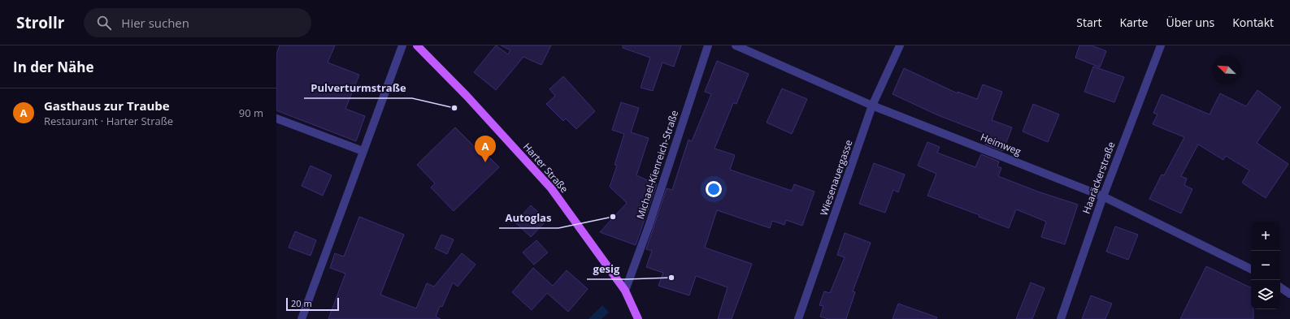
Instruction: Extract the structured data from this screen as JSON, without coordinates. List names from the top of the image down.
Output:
{
  "streets": {
    "main road": ["Harter Straße"],
    "street": [
      "Heimweg",
      "Michael-Kienreich-Straße",
      "Wiesenauergasse",
      "Haaräckerstraße"
    ]
  },
  "crossings": [
    ["Heimweg", "Wiesenauergasse"],
    ["Heimweg", "Haaräckerstraße"],
    ["Michael-Kienreich-Straße", "Harter Straße"]
  ],
  "places": ["Pulverturmstraße", "Autoglas", "gesig"],
  "scale_bar": "20 m",
  "north": "top left",
  "page": {
    "header": "Strollr",
    "search": "Hier suchen",
    "nav": [
      "Start",
      "Karte",
      "Über uns",
      "Kontakt"
    ],
    "heading": "In der Nähe",
    "list": [
      {
        "mark": "A",
        "name": "Gasthaus zur Traube",
        "note": "Restaurant · Harter Straße",
        "value": "90 m"
      }
    ],
    "pins": "A",
    "map_buttons": ["+", "−"],
    "scale": "20 m"
  }
}
